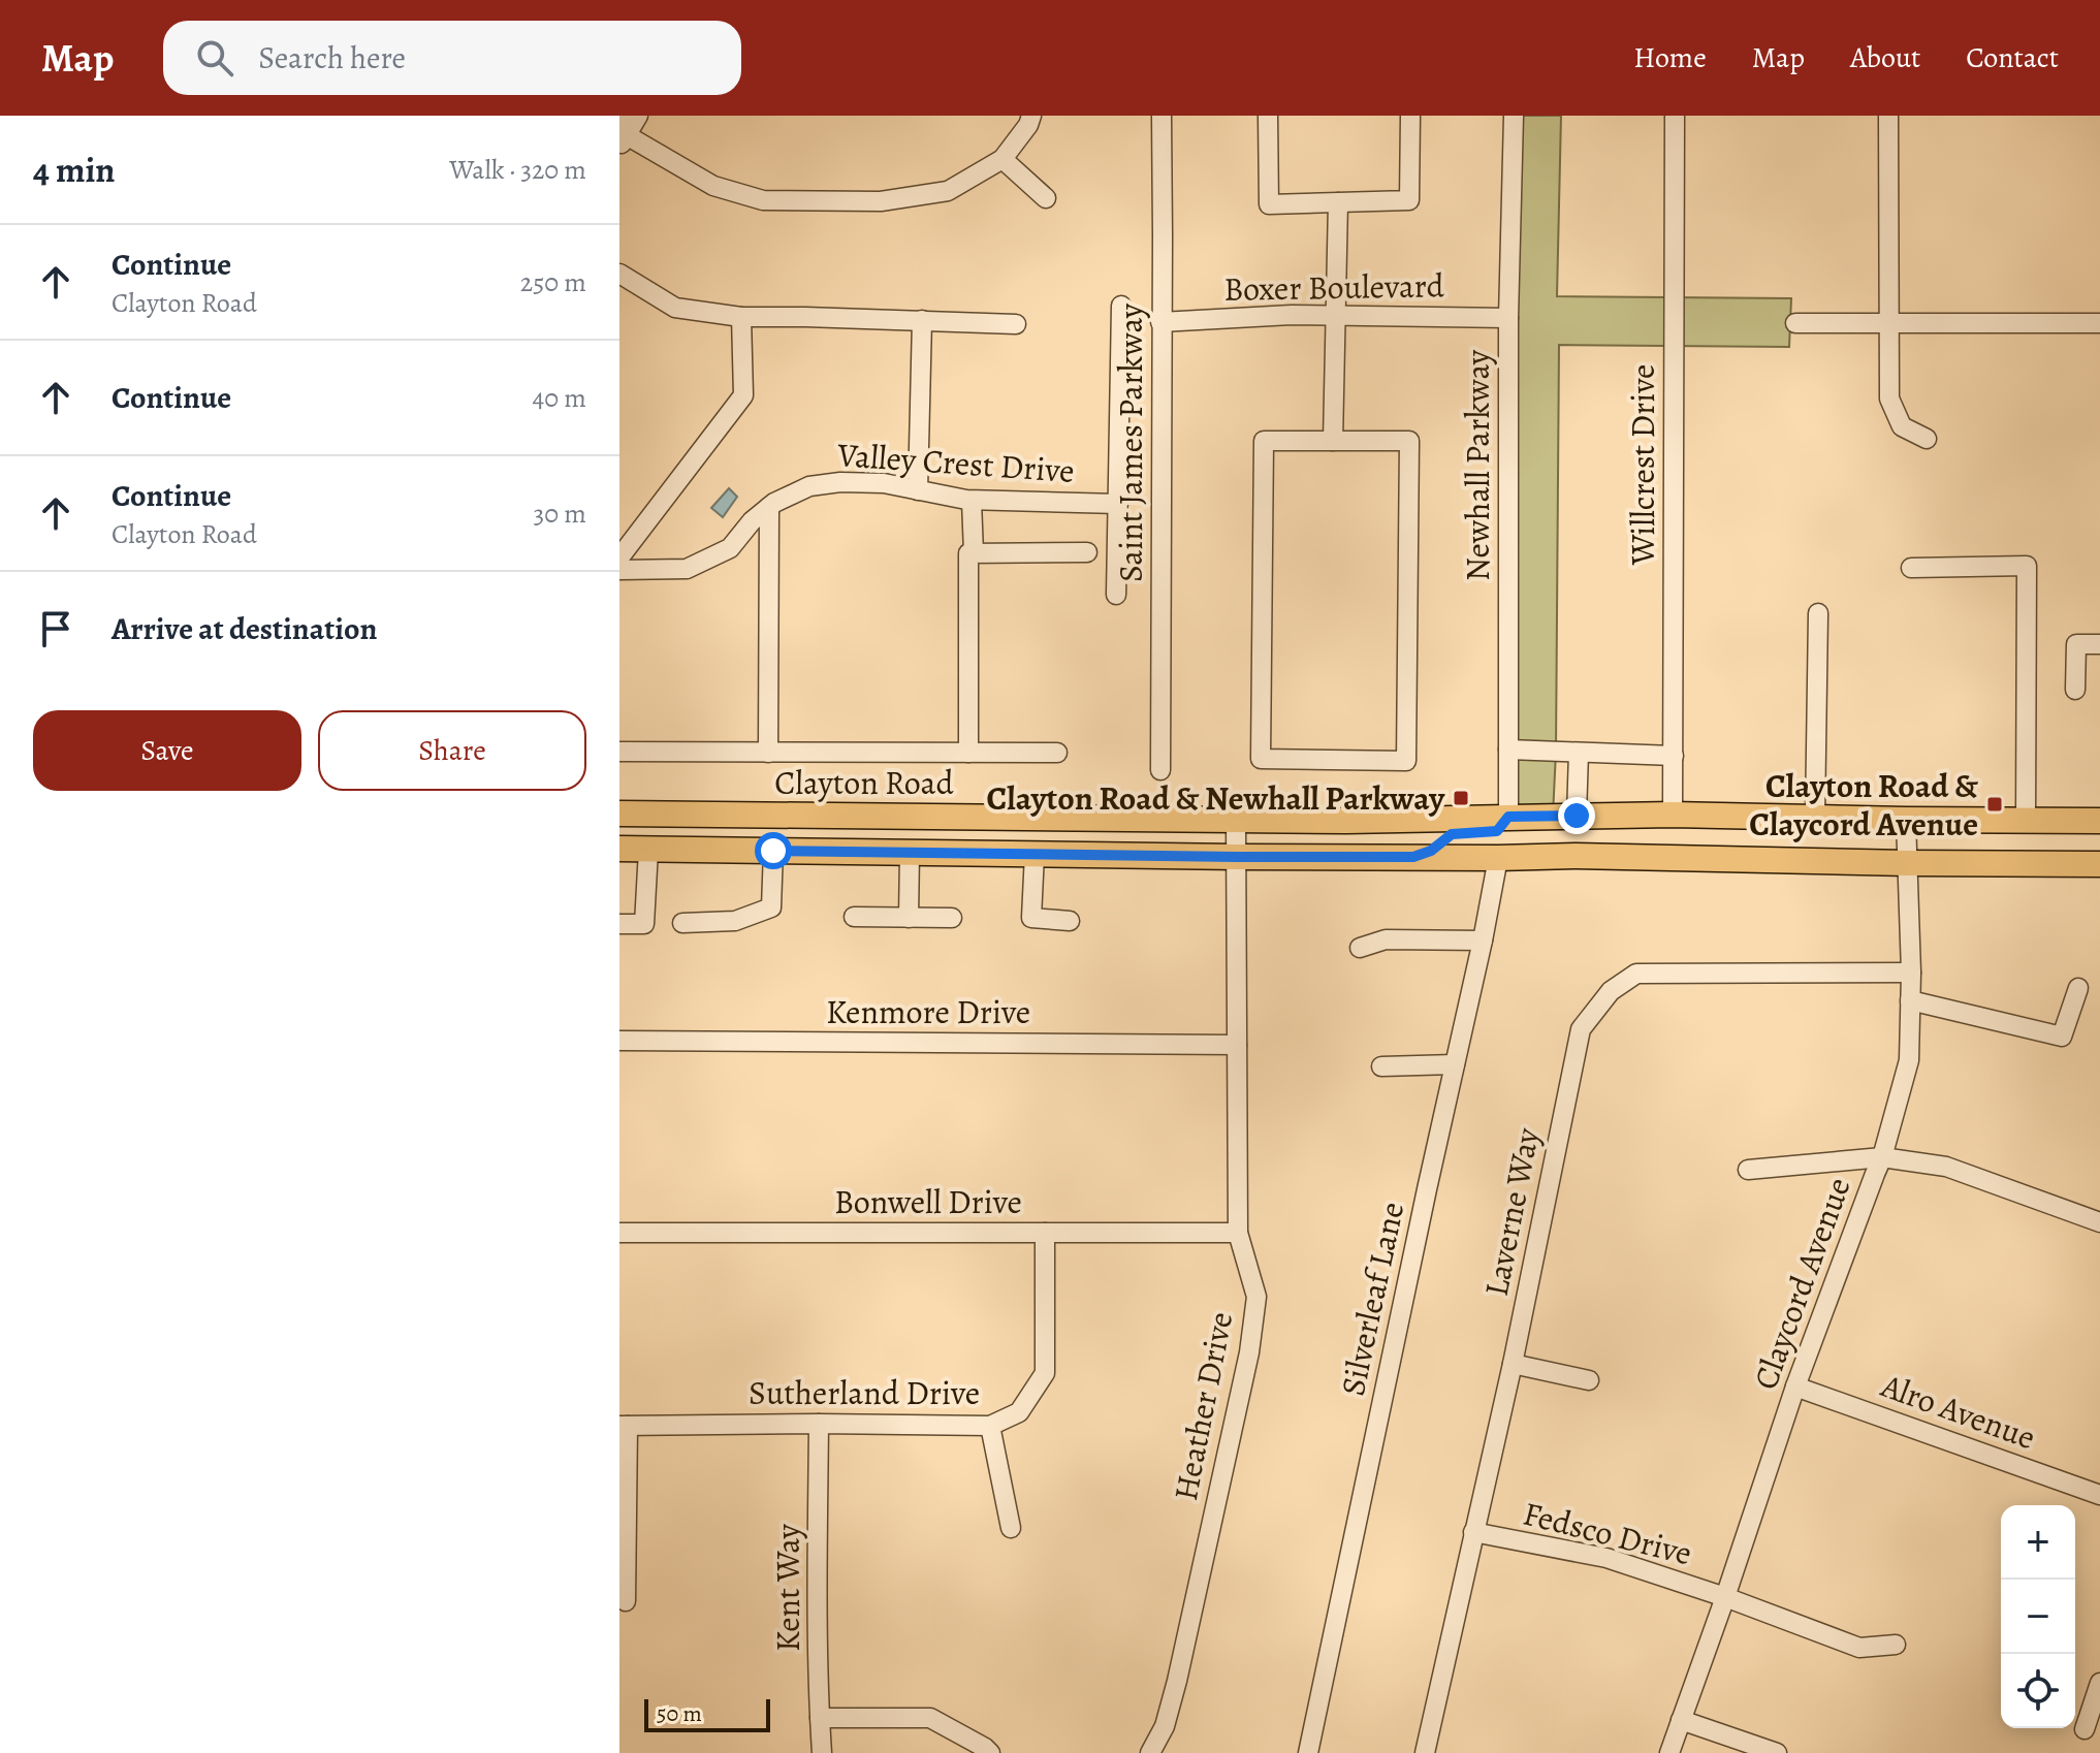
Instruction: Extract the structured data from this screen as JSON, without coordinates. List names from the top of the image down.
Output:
{
  "streets": {
    "main road": ["Clayton Road"],
    "street": [
      "Boxer Boulevard",
      "Saint James Parkway",
      "Valley Crest Drive",
      "Willcrest Drive",
      "Newhall Parkway",
      "Kenmore Drive",
      "Bonwell Drive",
      "Laverne Way",
      "Claycord Avenue",
      "Silverleaf Lane",
      "Sutherland Drive",
      "Heather Drive",
      "Alro Avenue",
      "Fedsco Drive",
      "Kent Way"
    ]
  },
  "crossings": [
    ["Boxer Boulevard", "Saint James Parkway"],
    ["Boxer Boulevard", "Newhall Parkway"],
    ["Willcrest Drive", "Clayton Road"],
    ["Newhall Parkway", "Clayton Road"],
    ["Clayton Road", "Claycord Avenue"],
    ["Clayton Road", "Silverleaf Lane"],
    ["Clayton Road", "Heather Drive"],
    ["Kenmore Drive", "Heather Drive"],
    ["Bonwell Drive", "Sutherland Drive"],
    ["Bonwell Drive", "Heather Drive"],
    ["Laverne Way", "Claycord Avenue"],
    ["Laverne Way", "Fedsco Drive"],
    ["Claycord Avenue", "Alro Avenue"],
    ["Claycord Avenue", "Fedsco Drive"],
    ["Sutherland Drive", "Kent Way"]
  ],
  "places": {
    "transit": ["Clayton Road & Newhall Parkway", "Clayton Road & Claycord Avenue"]
  },
  "scale_bar": "50 m",
  "page": {
    "header": "Map",
    "search": "Search here",
    "nav": [
      "Home",
      "Map",
      "About",
      "Contact"
    ],
    "heading": ["4 min", "Walk · 320 m"],
    "list": [
      ["Continue", "Clayton Road", "250 m"],
      ["Continue", "40 m"],
      ["Continue", "Clayton Road", "30 m"],
      "Arrive at destination"
    ],
    "buttons": ["Save", "Share"],
    "map_buttons": ["+", "−"],
    "scale": "50 m"
  }
}
